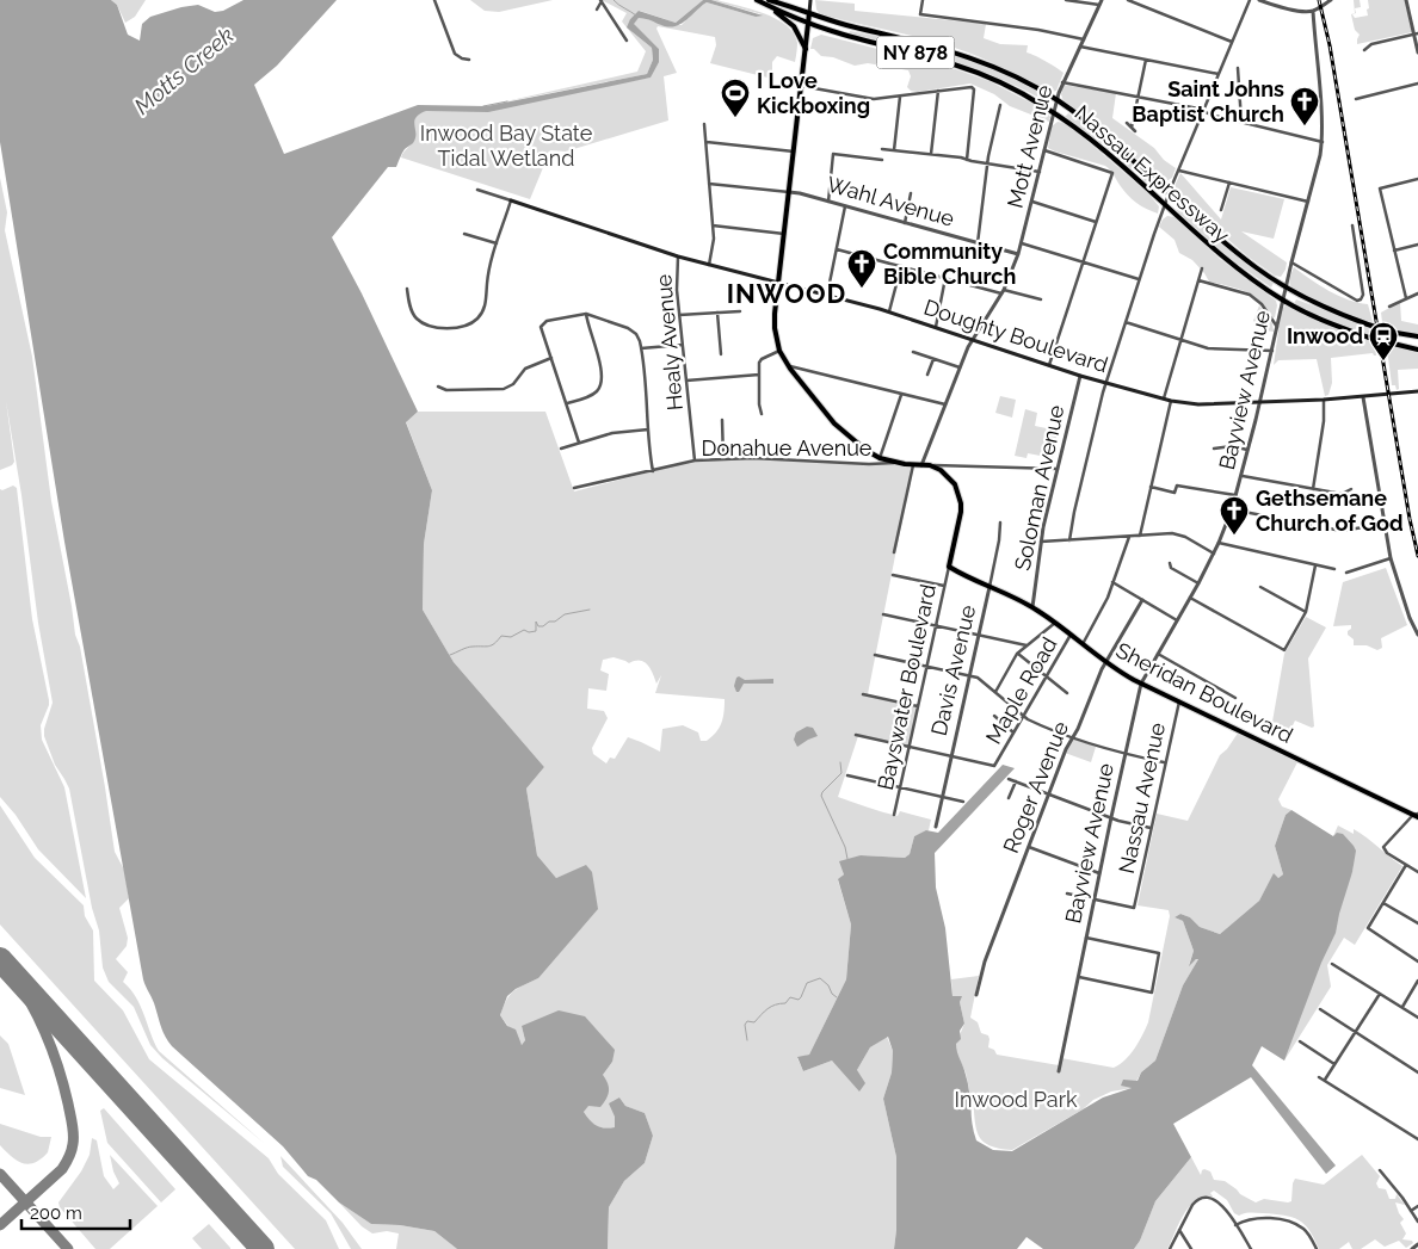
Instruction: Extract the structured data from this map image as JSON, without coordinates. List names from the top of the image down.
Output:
{
  "streets": {
    "main road": [
      "NY 878",
      "Nassau Expressway",
      "Doughty Boulevard",
      "Sheridan Boulevard"
    ],
    "street": [
      "Mott Avenue",
      "Wahl Avenue",
      "Healy Avenue",
      "Bayview Avenue",
      "Donahue Avenue",
      "Soloman Avenue",
      "Davis Avenue",
      "Bayswater Boulevard",
      "Maple Road",
      "Roger Avenue",
      "Nassau Avenue"
    ]
  },
  "crossings": [
    ["Mott Avenue", "Nassau Expressway"],
    ["Mott Avenue", "Wahl Avenue"],
    ["Mott Avenue", "Doughty Boulevard"],
    ["Nassau Expressway", "Bayview Avenue"],
    ["Doughty Boulevard", "Healy Avenue"],
    ["Doughty Boulevard", "Bayview Avenue"],
    ["Doughty Boulevard", "Soloman Avenue"],
    ["Healy Avenue", "Donahue Avenue"],
    ["Bayview Avenue", "Sheridan Boulevard"],
    ["Bayview Avenue", "Nassau Avenue"],
    ["Soloman Avenue", "Sheridan Boulevard"],
    ["Davis Avenue", "Maple Road"],
    ["Davis Avenue", "Sheridan Boulevard"],
    ["Bayswater Boulevard", "Sheridan Boulevard"],
    ["Maple Road", "Sheridan Boulevard"],
    ["Sheridan Boulevard", "Roger Avenue"],
    ["Sheridan Boulevard", "Nassau Avenue"]
  ],
  "districts": ["INWOOD"],
  "water": ["Motts Creek"],
  "parks": ["Inwood Bay State Tidal Wetland", "Inwood Park"],
  "places": {
    "sports": ["I Love Kickboxing"],
    "church": ["Saint Johns Baptist Church", "Community Bible Church", "Gethsemane Church of God"],
    "station": ["Inwood"]
  },
  "scale_bar": "200 m"
}
